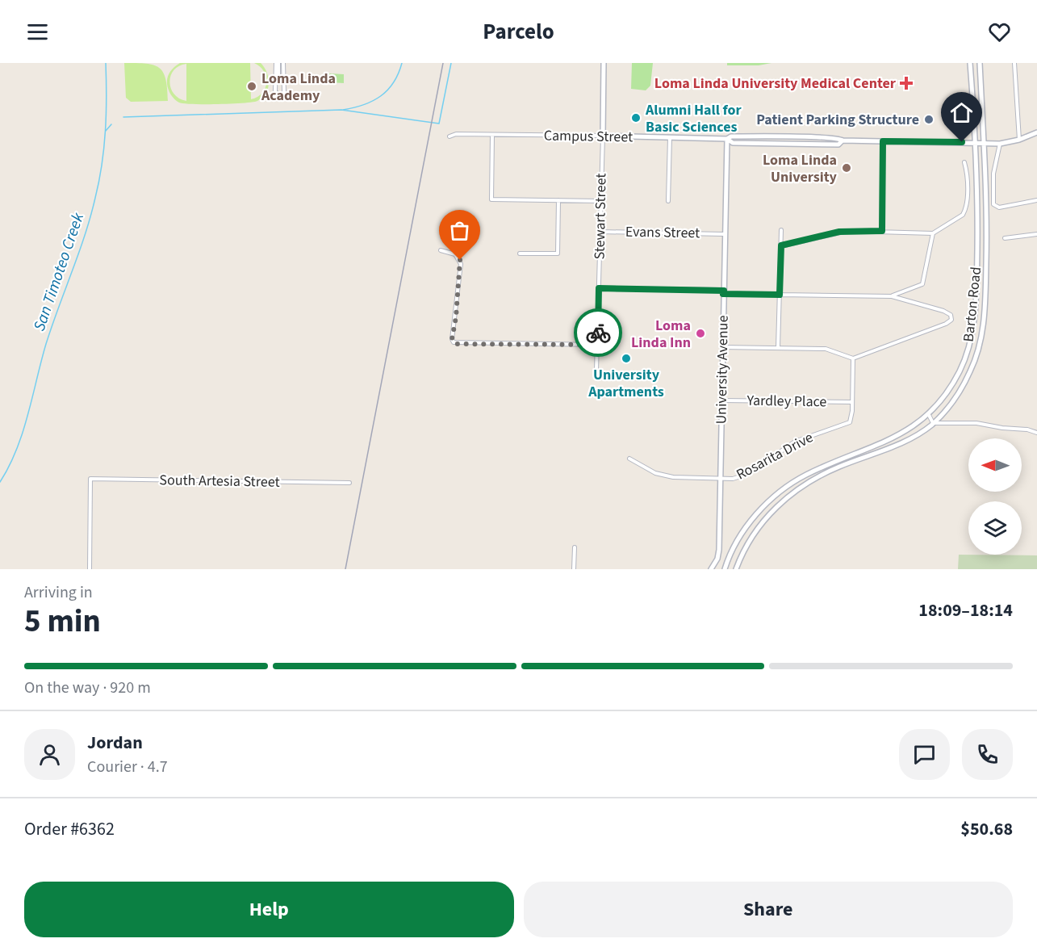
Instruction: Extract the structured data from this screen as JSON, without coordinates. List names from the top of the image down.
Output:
{
  "streets": {
    "main road": [
      "Campus Street",
      "Stewart Street",
      "Barton Road",
      "University Avenue"
    ],
    "street": [
      "Evans Street",
      "Yardley Place",
      "Rosarita Drive",
      "South Artesia Street"
    ]
  },
  "crossings": [
    ["Campus Street", "Stewart Street"],
    ["Campus Street", "Barton Road"],
    ["Campus Street", "University Avenue"],
    ["Stewart Street", "Evans Street"],
    ["Evans Street", "University Avenue"],
    ["University Avenue", "Yardley Place"],
    ["University Avenue", "Rosarita Drive"],
    ["Yardley Place", "Rosarita Drive"]
  ],
  "water": ["San Timoteo Creek"],
  "places": {
    "health": ["Loma Linda University Medical Center"],
    "other": [
      "Loma Linda Academy",
      "Alumni Hall for Basic Sciences",
      "Patient Parking Structure",
      "Loma Linda University",
      "Loma Linda Inn",
      "University Apartments"
    ]
  },
  "north": "left",
  "page": {
    "header": "Parcelo",
    "heading": ["5 min", "Arriving in", "18:09–18:14"],
    "panel": [
      "Jordan",
      "Courier · 4.7",
      "Order #6362",
      "$50.68"
    ],
    "bar": "On the way · 920 m",
    "buttons": ["Help", "Share"]
  }
}
